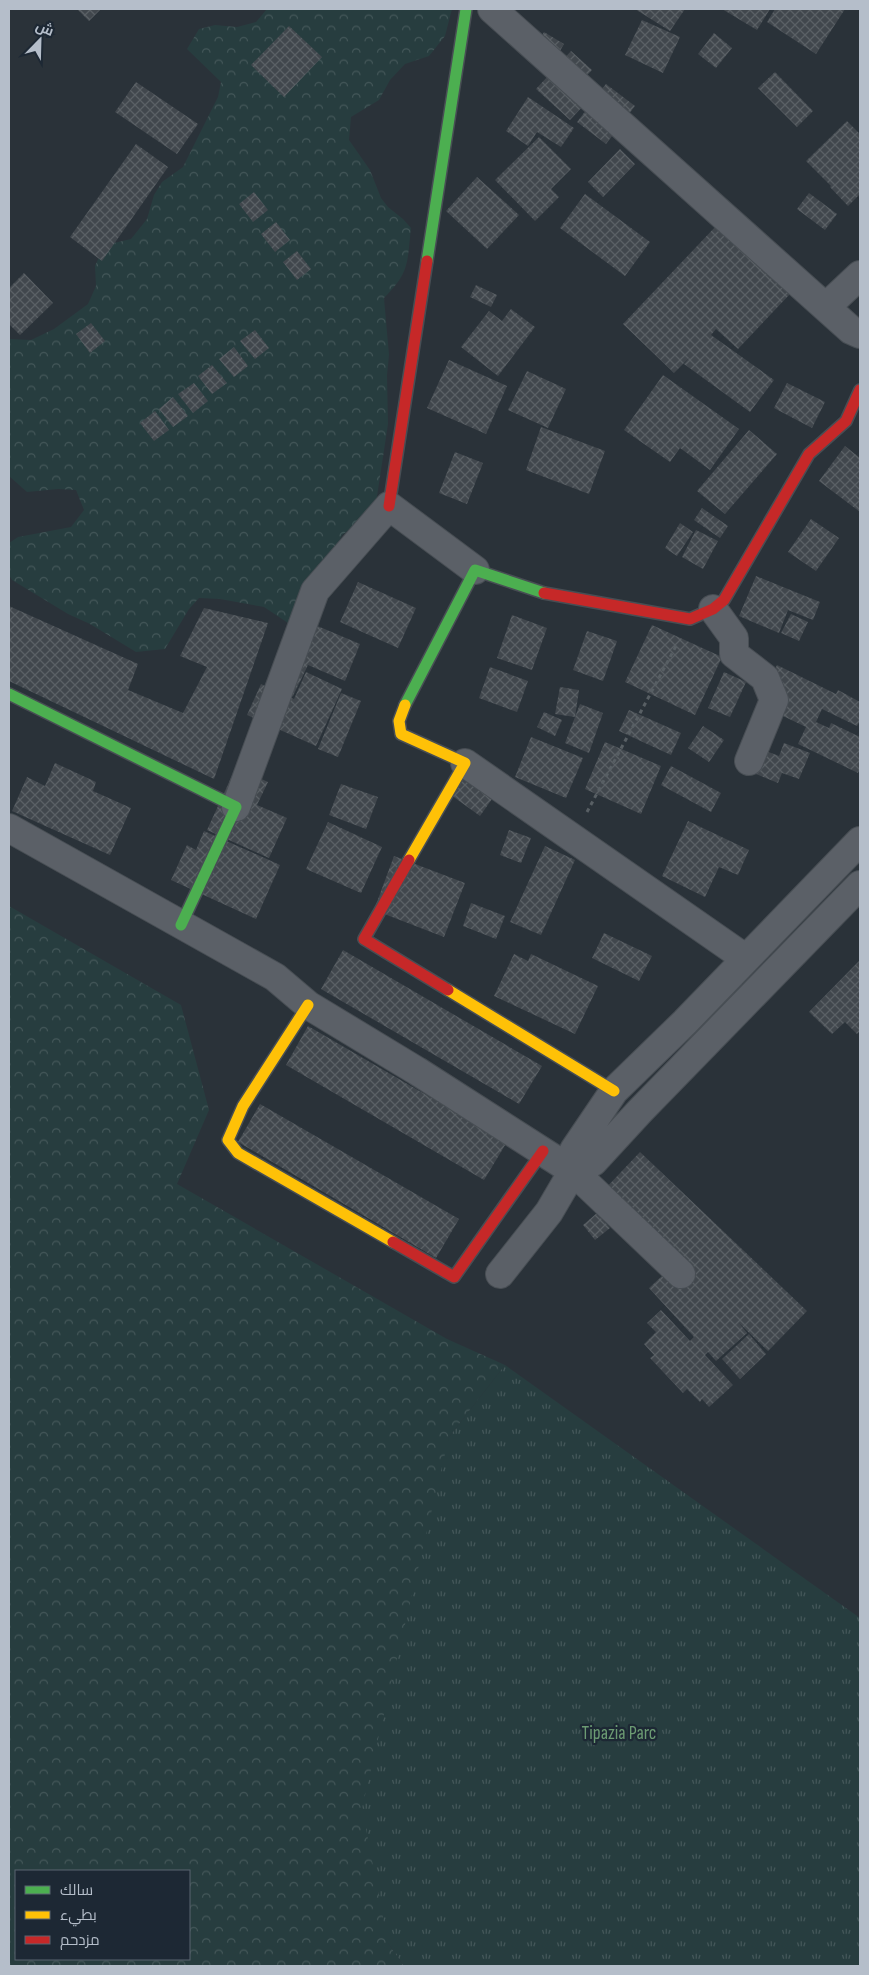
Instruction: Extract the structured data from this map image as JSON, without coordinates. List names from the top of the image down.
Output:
{
  "parks": ["Tipazia Parc"],
  "legend": ["سالك", "بطيء", "مزدحم"],
  "north": "top right"
}
